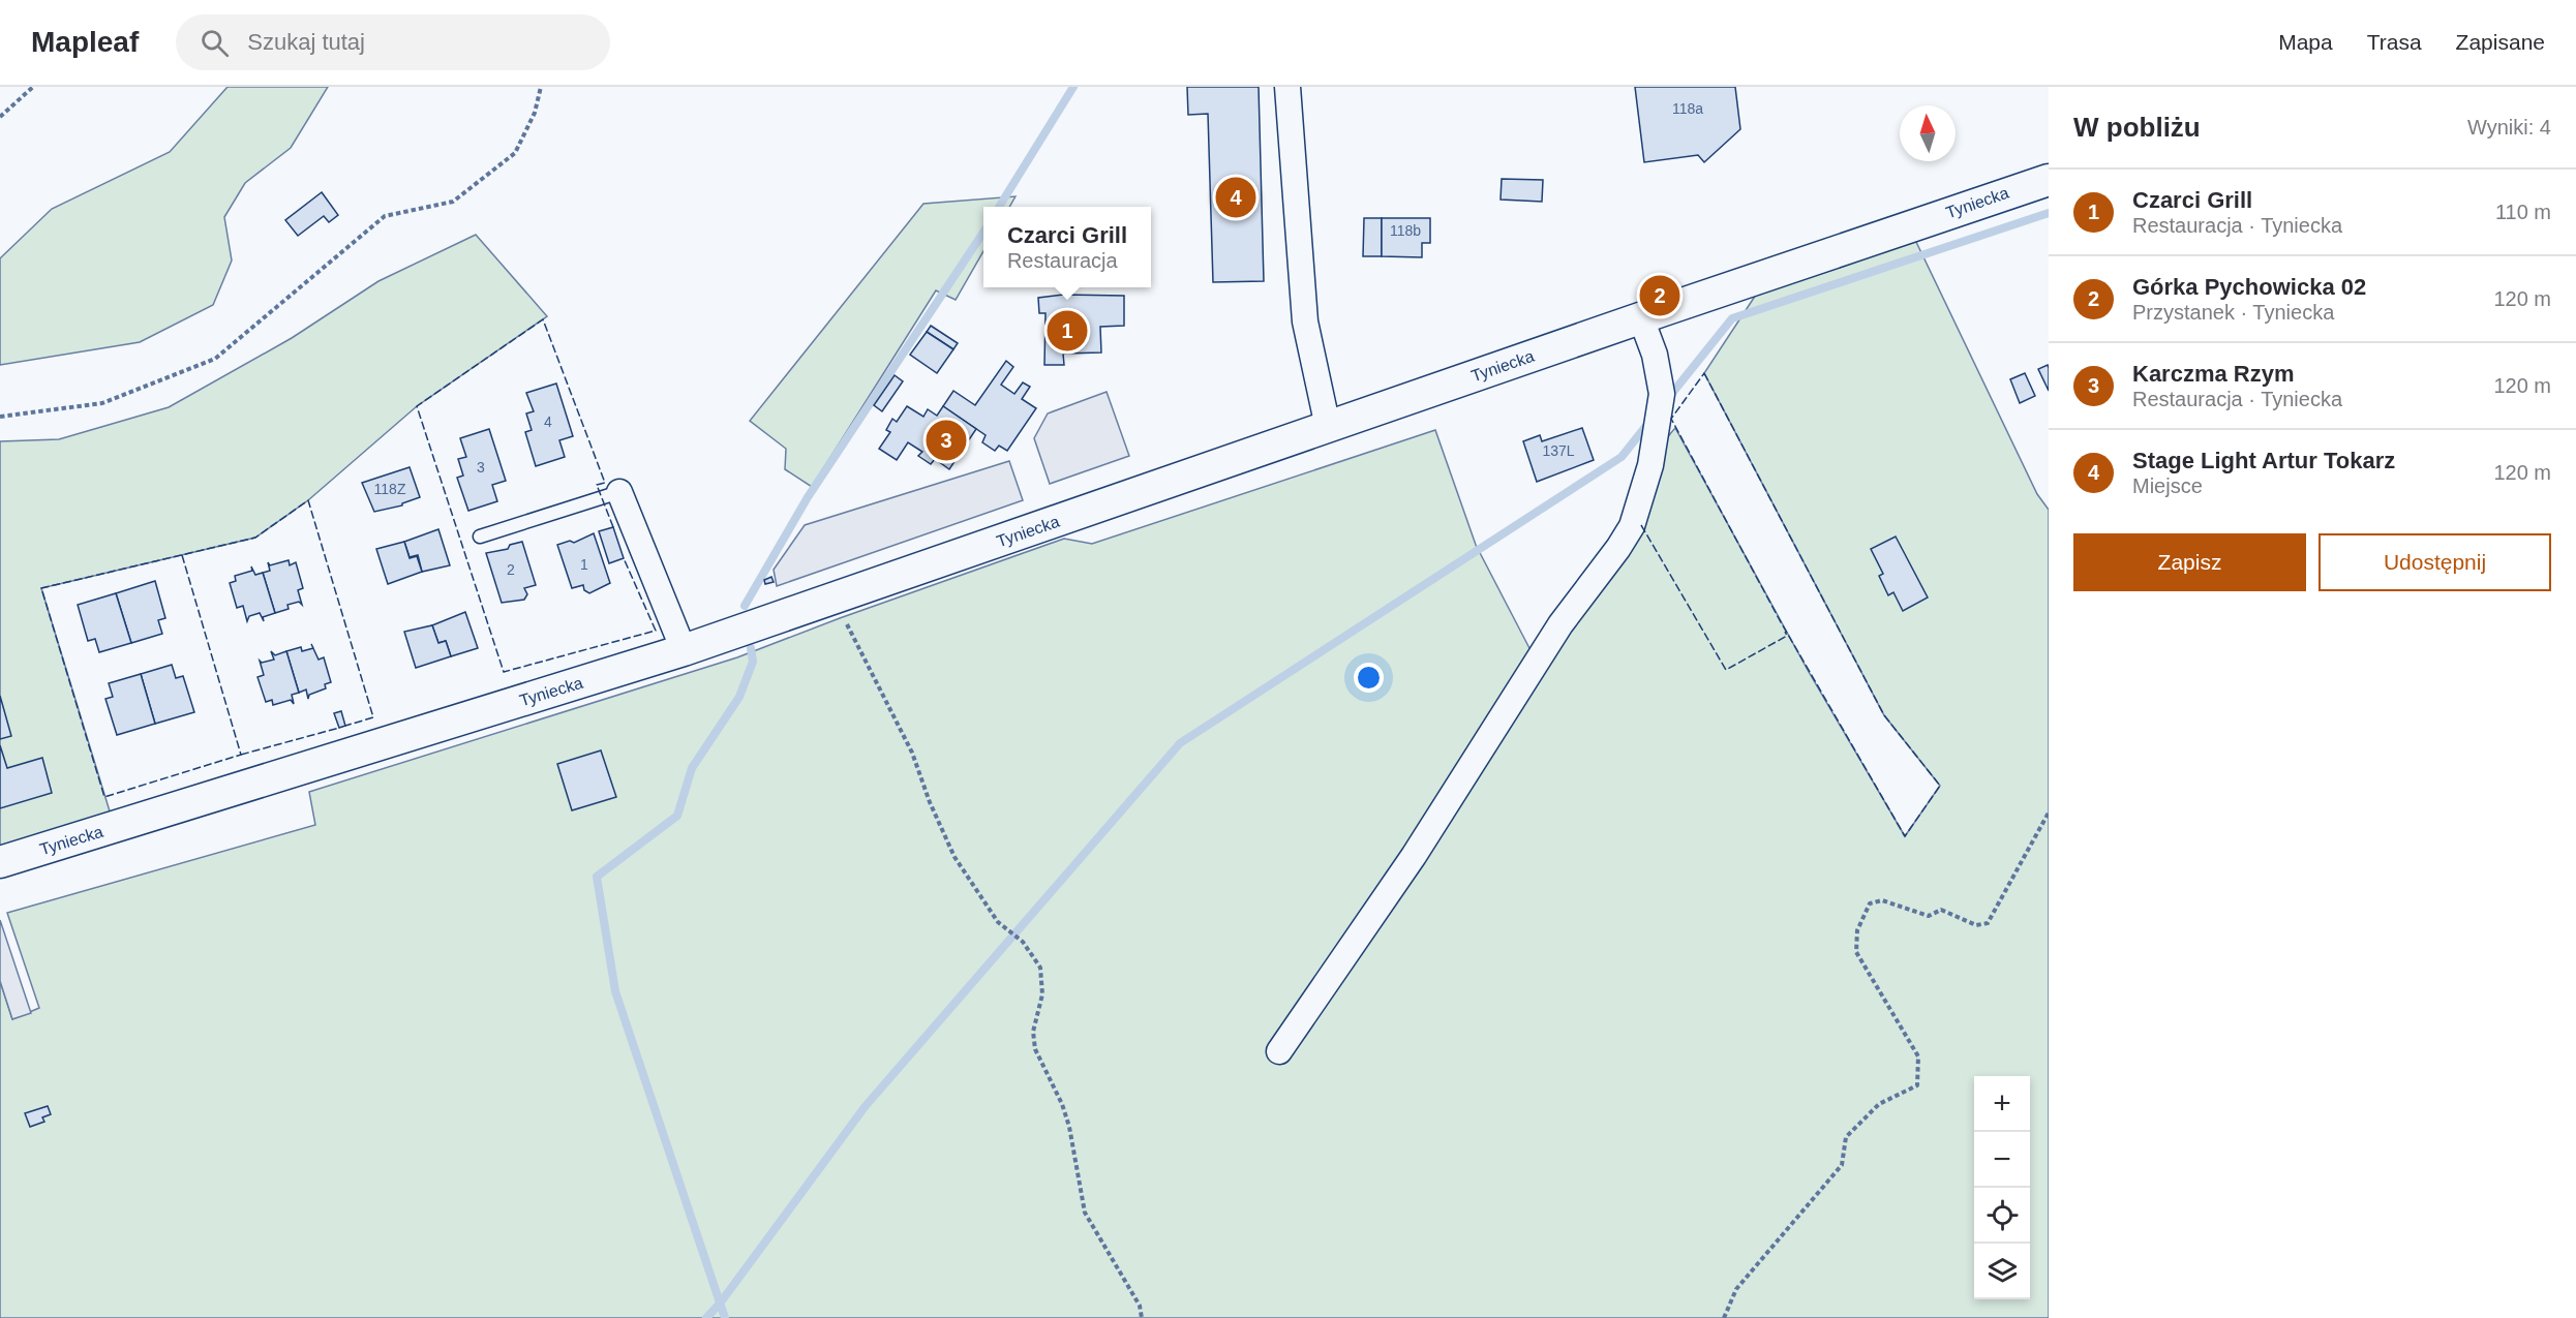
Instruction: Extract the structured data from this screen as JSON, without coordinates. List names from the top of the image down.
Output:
{
  "streets": {
    "street": ["Tyniecka"]
  },
  "house_numbers": [
    "118a",
    "118b",
    "4",
    "137L",
    "3",
    "118Z",
    "1",
    "2"
  ],
  "north": "top",
  "page": {
    "header": "Mapleaf",
    "search": "Szukaj tutaj",
    "nav": ["Mapa", "Trasa", "Zapisane"],
    "heading": ["W pobliżu", "Wyniki: 4"],
    "list": [
      {
        "mark": "1",
        "name": "Czarci Grill",
        "note": "Restauracja · Tyniecka",
        "value": "110 m"
      },
      {
        "mark": "2",
        "name": "Górka Pychowicka 02",
        "note": "Przystanek · Tyniecka",
        "value": "120 m"
      },
      {
        "mark": "3",
        "name": "Karczma Rzym",
        "note": "Restauracja · Tyniecka",
        "value": "120 m"
      },
      {
        "mark": "4",
        "name": "Stage Light Artur Tokarz",
        "note": "Miejsce",
        "value": "120 m"
      }
    ],
    "pins": [
      "4",
      "2",
      "1",
      "3"
    ],
    "popup": ["Czarci Grill", "Restauracja"],
    "buttons": ["Zapisz", "Udostępnij"],
    "map_buttons": ["+", "−"]
  }
}
